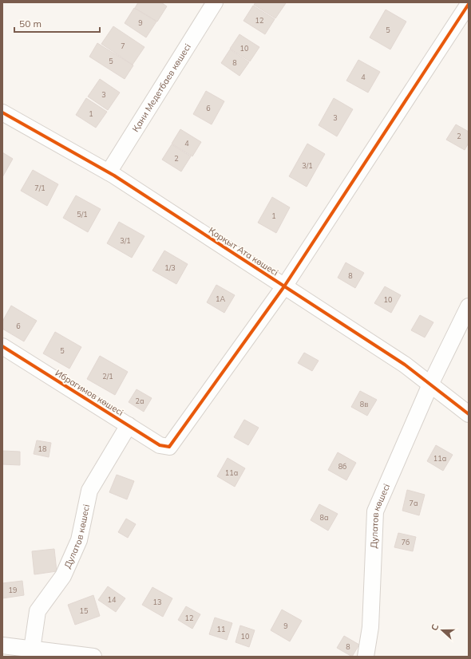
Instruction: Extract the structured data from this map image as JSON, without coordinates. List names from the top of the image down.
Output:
{
  "streets": {
    "street": [
      "Қани Медетбаев көшесі",
      "Қорқыт Ата көшесі",
      "Ибрагимов көшесі",
      "Дулатов көшесі"
    ]
  },
  "crossings": [
    ["Қани Медетбаев көшесі", "Қорқыт Ата көшесі"],
    ["Қорқыт Ата көшесі", "Ибрагимов көшесі"],
    ["Қорқыт Ата көшесі", "Дулатов көшесі"],
    ["Ибрагимов көшесі", "Дулатов көшесі"]
  ],
  "house_numbers": [
    "12",
    "9",
    "5",
    "7",
    "10",
    "5",
    "8",
    "4",
    "3",
    "6",
    "1",
    "3",
    "2",
    "4",
    "2",
    "3/1",
    "7/1",
    "5/1",
    "1",
    "3/1",
    "1/3",
    "8",
    "1А",
    "10",
    "6",
    "5",
    "2/1",
    "2а",
    "8в",
    "18",
    "11а",
    "8б",
    "11а",
    "7а",
    "8а",
    "7б",
    "19",
    "14",
    "13",
    "15",
    "12",
    "9",
    "11",
    "10",
    "8"
  ],
  "scale_bar": "50 m",
  "north": "left"
}
